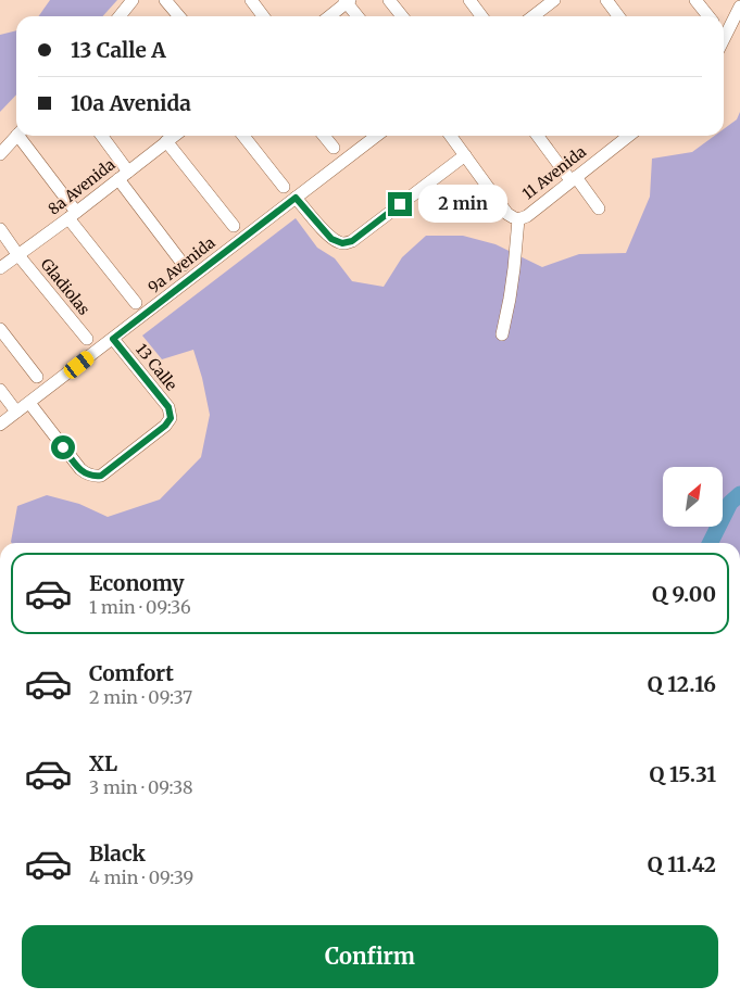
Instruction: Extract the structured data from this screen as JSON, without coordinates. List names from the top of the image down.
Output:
{
  "streets": {
    "street": [
      "11 Avenida",
      "8a Avenida",
      "9a Avenida",
      "Gladiolas",
      "13 Calle"
    ]
  },
  "crossings": [
    ["8a Avenida", "Gladiolas"],
    ["9a Avenida", "13 Calle"]
  ],
  "north": "top right",
  "page": {
    "banner": ["13 Calle A", "10a Avenida"],
    "bubble": "2 min",
    "list": [
      {
        "name": "Economy",
        "note": "1 min · 09:36",
        "value": "Q 9.00"
      },
      {
        "name": "Comfort",
        "note": "2 min · 09:37",
        "value": "Q 12.16"
      },
      {
        "name": "XL",
        "note": "3 min · 09:38",
        "value": "Q 15.31"
      },
      {
        "name": "Black",
        "note": "4 min · 09:39",
        "value": "Q 11.42"
      }
    ],
    "buttons": "Confirm"
  }
}
